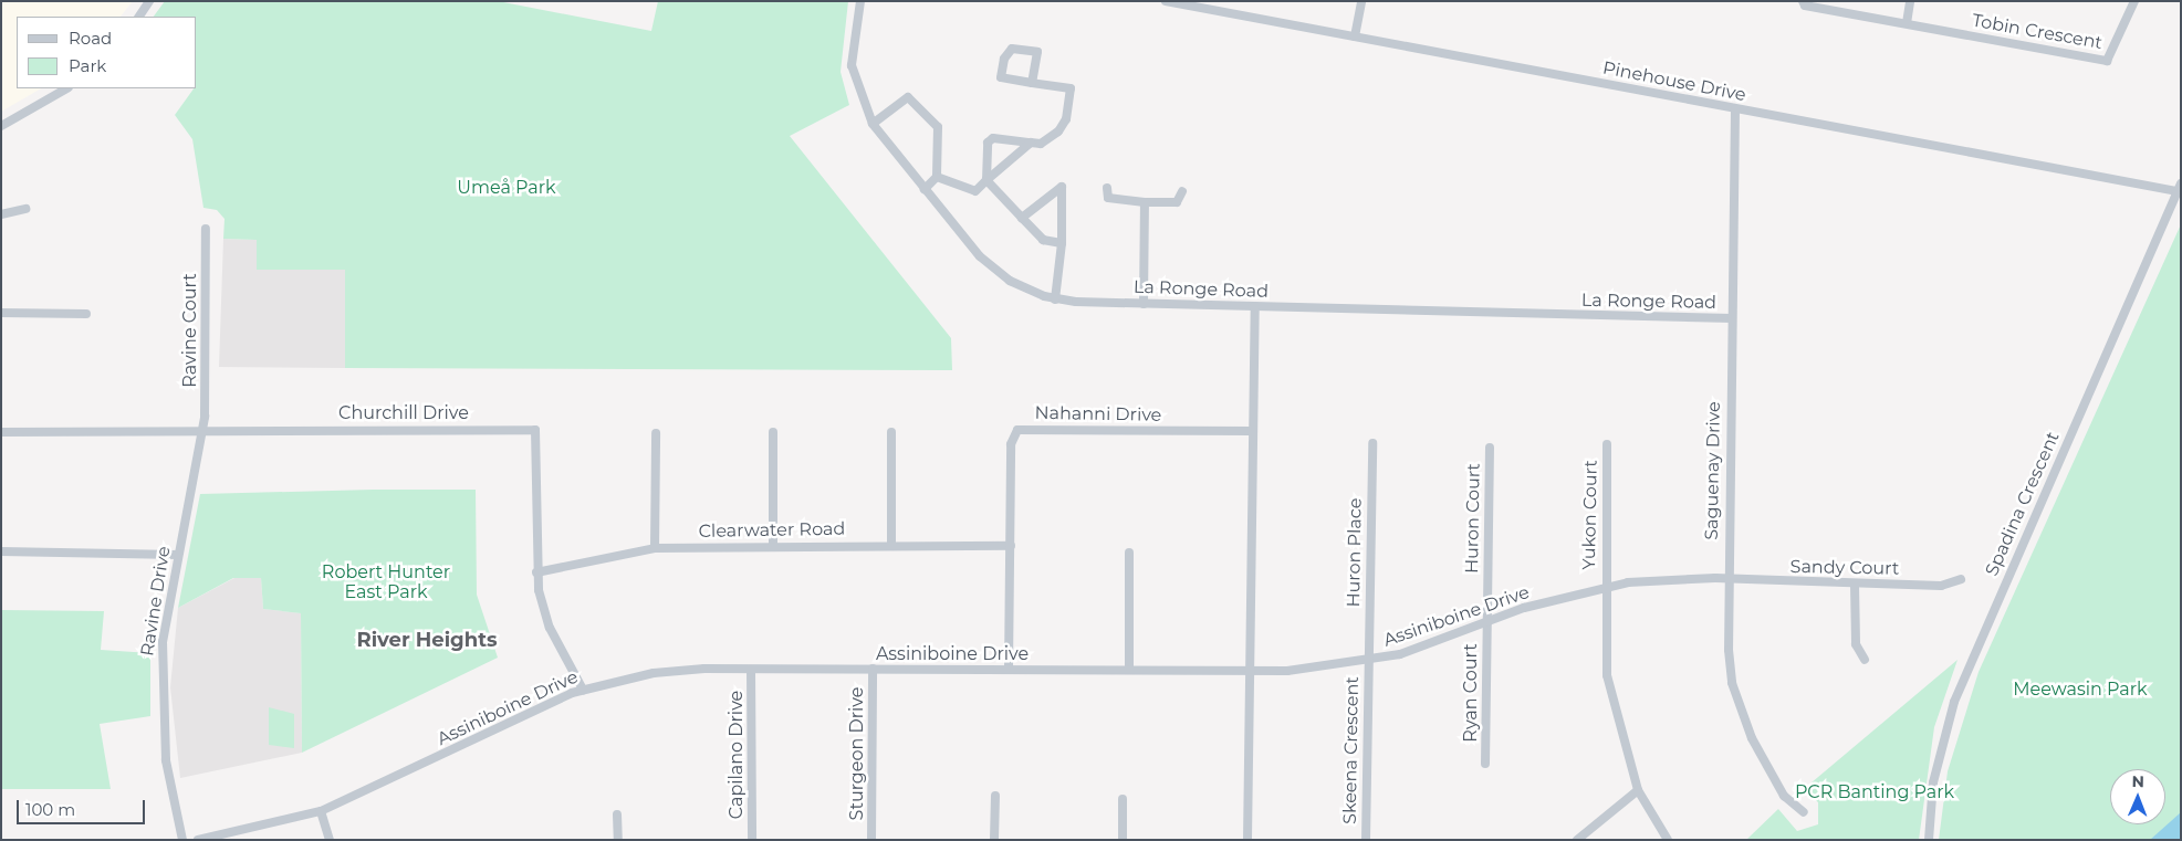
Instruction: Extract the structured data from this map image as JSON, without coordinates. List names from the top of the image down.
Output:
{
  "streets": {
    "street": [
      "Tobin Crescent",
      "Pinehouse Drive",
      "La Ronge Road",
      "Ravine Court",
      "Churchill Drive",
      "Nahanni Drive",
      "Saguenay Drive",
      "Spadina Crescent",
      "Yukon Court",
      "Huron Court",
      "Clearwater Road",
      "Huron Place",
      "Sandy Court",
      "Ravine Drive",
      "Assiniboine Drive",
      "Ryan Court",
      "Skeena Crescent",
      "Sturgeon Drive",
      "Capilano Drive"
    ]
  },
  "crossings": [
    ["Pinehouse Drive", "Saguenay Drive"],
    ["Pinehouse Drive", "Spadina Crescent"],
    ["La Ronge Road", "Saguenay Drive"],
    ["Ravine Court", "Churchill Drive"],
    ["Ravine Court", "Ravine Drive"],
    ["Churchill Drive", "Clearwater Road"],
    ["Churchill Drive", "Ravine Drive"],
    ["Churchill Drive", "Assiniboine Drive"],
    ["Nahanni Drive", "Clearwater Road"],
    ["Nahanni Drive", "Assiniboine Drive"],
    ["Saguenay Drive", "Sandy Court"],
    ["Saguenay Drive", "Assiniboine Drive"],
    ["Yukon Court", "Assiniboine Drive"],
    ["Huron Court", "Assiniboine Drive"],
    ["Huron Court", "Ryan Court"],
    ["Huron Place", "Assiniboine Drive"],
    ["Huron Place", "Skeena Crescent"],
    ["Sandy Court", "Assiniboine Drive"],
    ["Assiniboine Drive", "Ryan Court"],
    ["Assiniboine Drive", "Skeena Crescent"],
    ["Assiniboine Drive", "Sturgeon Drive"],
    ["Assiniboine Drive", "Capilano Drive"]
  ],
  "districts": ["River Heights"],
  "parks": [
    "Umeå Park",
    "Robert Hunter East Park",
    "Meewasin Park",
    "PCR Banting Park"
  ],
  "legend": ["Road", "Park"],
  "scale_bar": "100 m",
  "north": "top"
}
